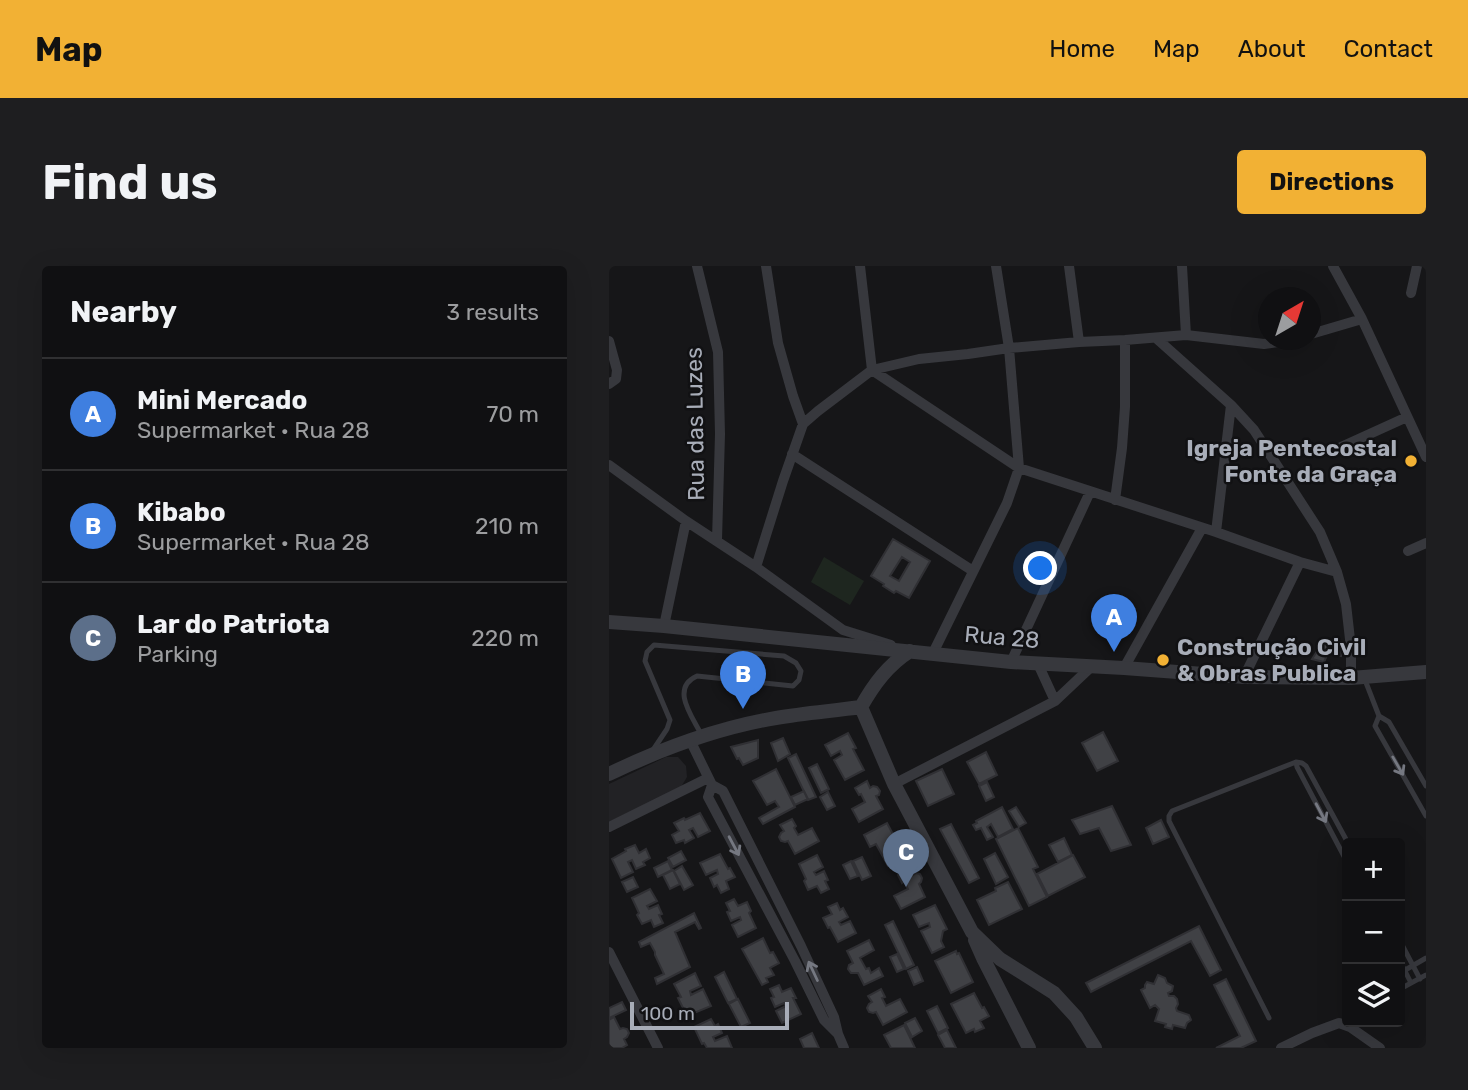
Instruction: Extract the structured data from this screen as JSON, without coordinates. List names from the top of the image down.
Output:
{
  "streets": {
    "street": ["Rua das Luzes", "Rua 28"]
  },
  "places": ["Igreja Pentecostal Fonte da Graça", "Construção Civil & Obras Publica"],
  "scale_bar": "100 m",
  "north": "top right",
  "page": {
    "header": "Map",
    "nav": [
      "Home",
      "Map",
      "About",
      "Contact"
    ],
    "buttons": "Directions",
    "title": "Find us",
    "heading": ["Nearby", "3 results"],
    "list": [
      {
        "mark": "A",
        "name": "Mini Mercado",
        "note": "Supermarket · Rua 28",
        "value": "70 m"
      },
      {
        "mark": "B",
        "name": "Kibabo",
        "note": "Supermarket · Rua 28",
        "value": "210 m"
      },
      {
        "mark": "C",
        "name": "Lar do Patriota",
        "note": "Parking",
        "value": "220 m"
      }
    ],
    "pins": ["A", "B", "C"],
    "map_buttons": ["+", "−"],
    "scale": "100 m"
  }
}
